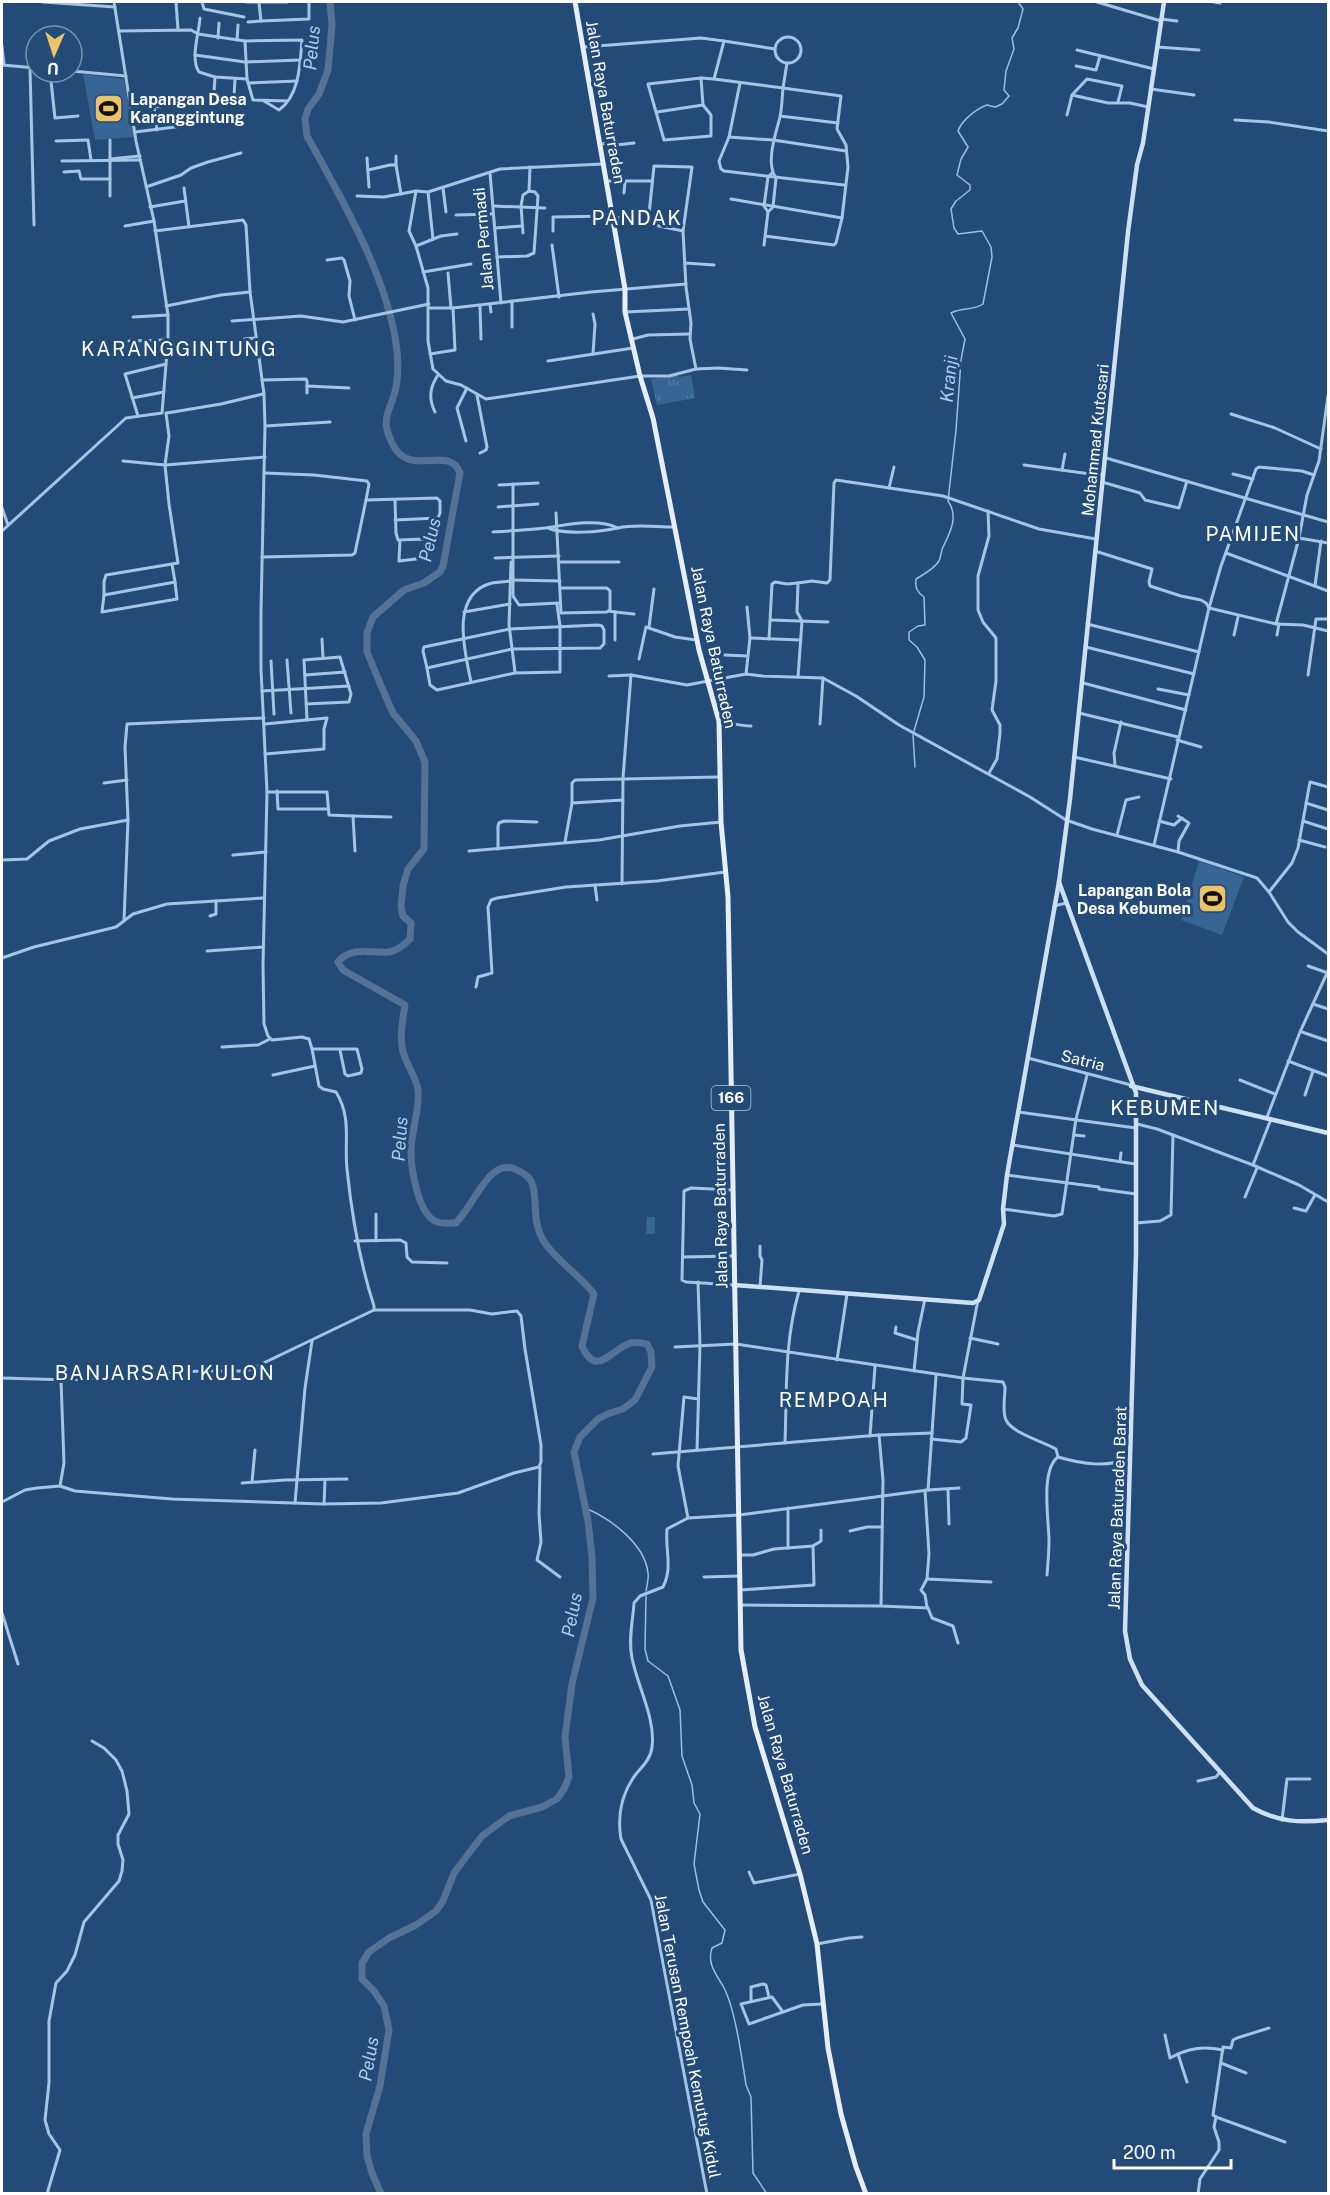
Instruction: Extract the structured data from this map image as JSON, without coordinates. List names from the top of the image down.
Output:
{
  "streets": {
    "main road": ["Jalan Raya Baturraden", "166"],
    "street": [
      "Jalan Permadi",
      "Mohammad Kutosari",
      "Satria",
      "Jalan Raya Baturaden Barat",
      "Jalan Terusan Rempoah Kemutug Kidul"
    ]
  },
  "crossings": [
    ["Mohammad Kutosari", "Satria"],
    ["Mohammad Kutosari", "Jalan Raya Baturaden Barat"],
    ["Satria", "Jalan Raya Baturaden Barat"]
  ],
  "districts": [
    "PANDAK",
    "KARANGGINTUNG",
    "PAMIJEN",
    "KEBUMEN",
    "BANJARSARI KULON",
    "REMPOAH"
  ],
  "water": ["Pelus", "Kranji"],
  "places": {
    "sports": ["Lapangan Desa Karanggintung", "Lapangan Bola Desa Kebumen"]
  },
  "scale_bar": "200 m",
  "north": "bottom"
}
